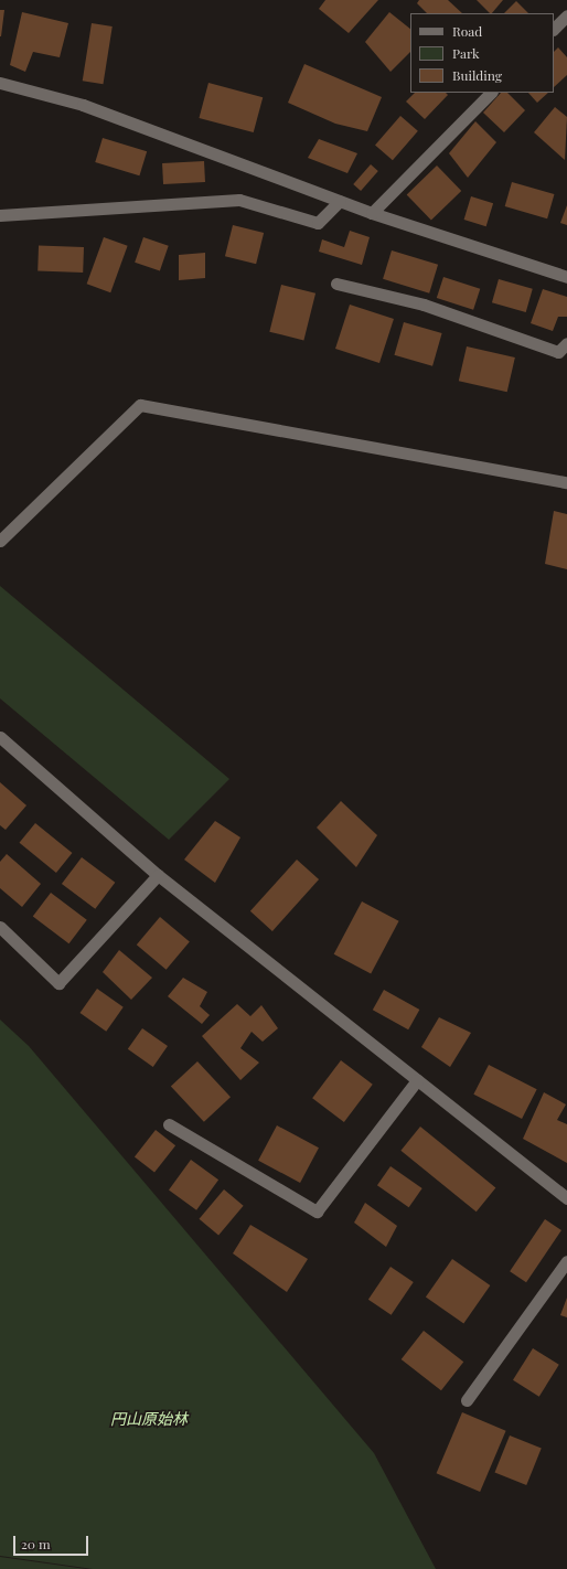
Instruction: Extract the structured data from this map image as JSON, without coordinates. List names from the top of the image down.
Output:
{
  "parks": ["円山原始林"],
  "legend": ["Road", "Park", "Building"],
  "scale_bar": "20 m"
}
